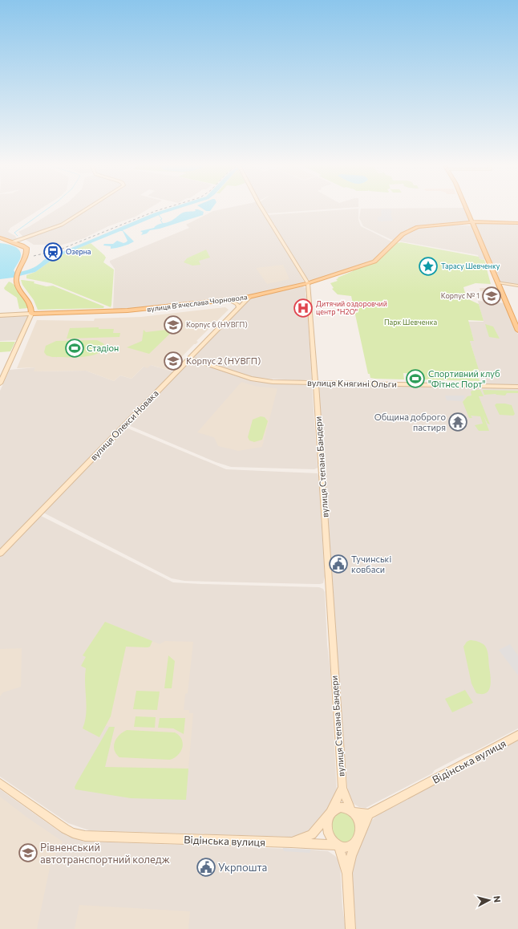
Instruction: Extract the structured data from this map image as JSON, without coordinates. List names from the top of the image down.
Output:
{
  "streets": {
    "main road": [
      "вулиця Вʼячеслава Чорновола",
      "вулиця Княгині Ольги",
      "вулиця Олекси Новака",
      "вулиця Степана Бандери",
      "Відінська вулиця"
    ]
  },
  "crossings": [
    ["вулиця Вʼячеслава Чорновола", "вулиця Олекси Новака"],
    ["вулиця Вʼячеслава Чорновола", "вулиця Степана Бандери"],
    ["вулиця Княгині Ольги", "вулиця Олекси Новака"],
    ["вулиця Княгині Ольги", "вулиця Степана Бандери"],
    ["вулиця Степана Бандери", "Відінська вулиця"]
  ],
  "parks": ["Парк Шевченка"],
  "places": {
    "station": ["Озерна"],
    "place": ["Тарасу Шевченку"],
    "school or university": [
      "Корпус № 1",
      "Корпус 6 (НУВГП)",
      "Корпус 2 (НУВГП)",
      "Рівненський автотранспортний коледж"
    ],
    "hospital": ["Дитячий оздоровчий центр \"H2O\""],
    "sports": ["Стадіон", "Спортивний клуб \"Фітнес Порт\""],
    "temple": ["Община доброго пастиря"],
    "public building": ["Тучинські ковбаси", "Укрпошта"]
  },
  "north": "right"
}
